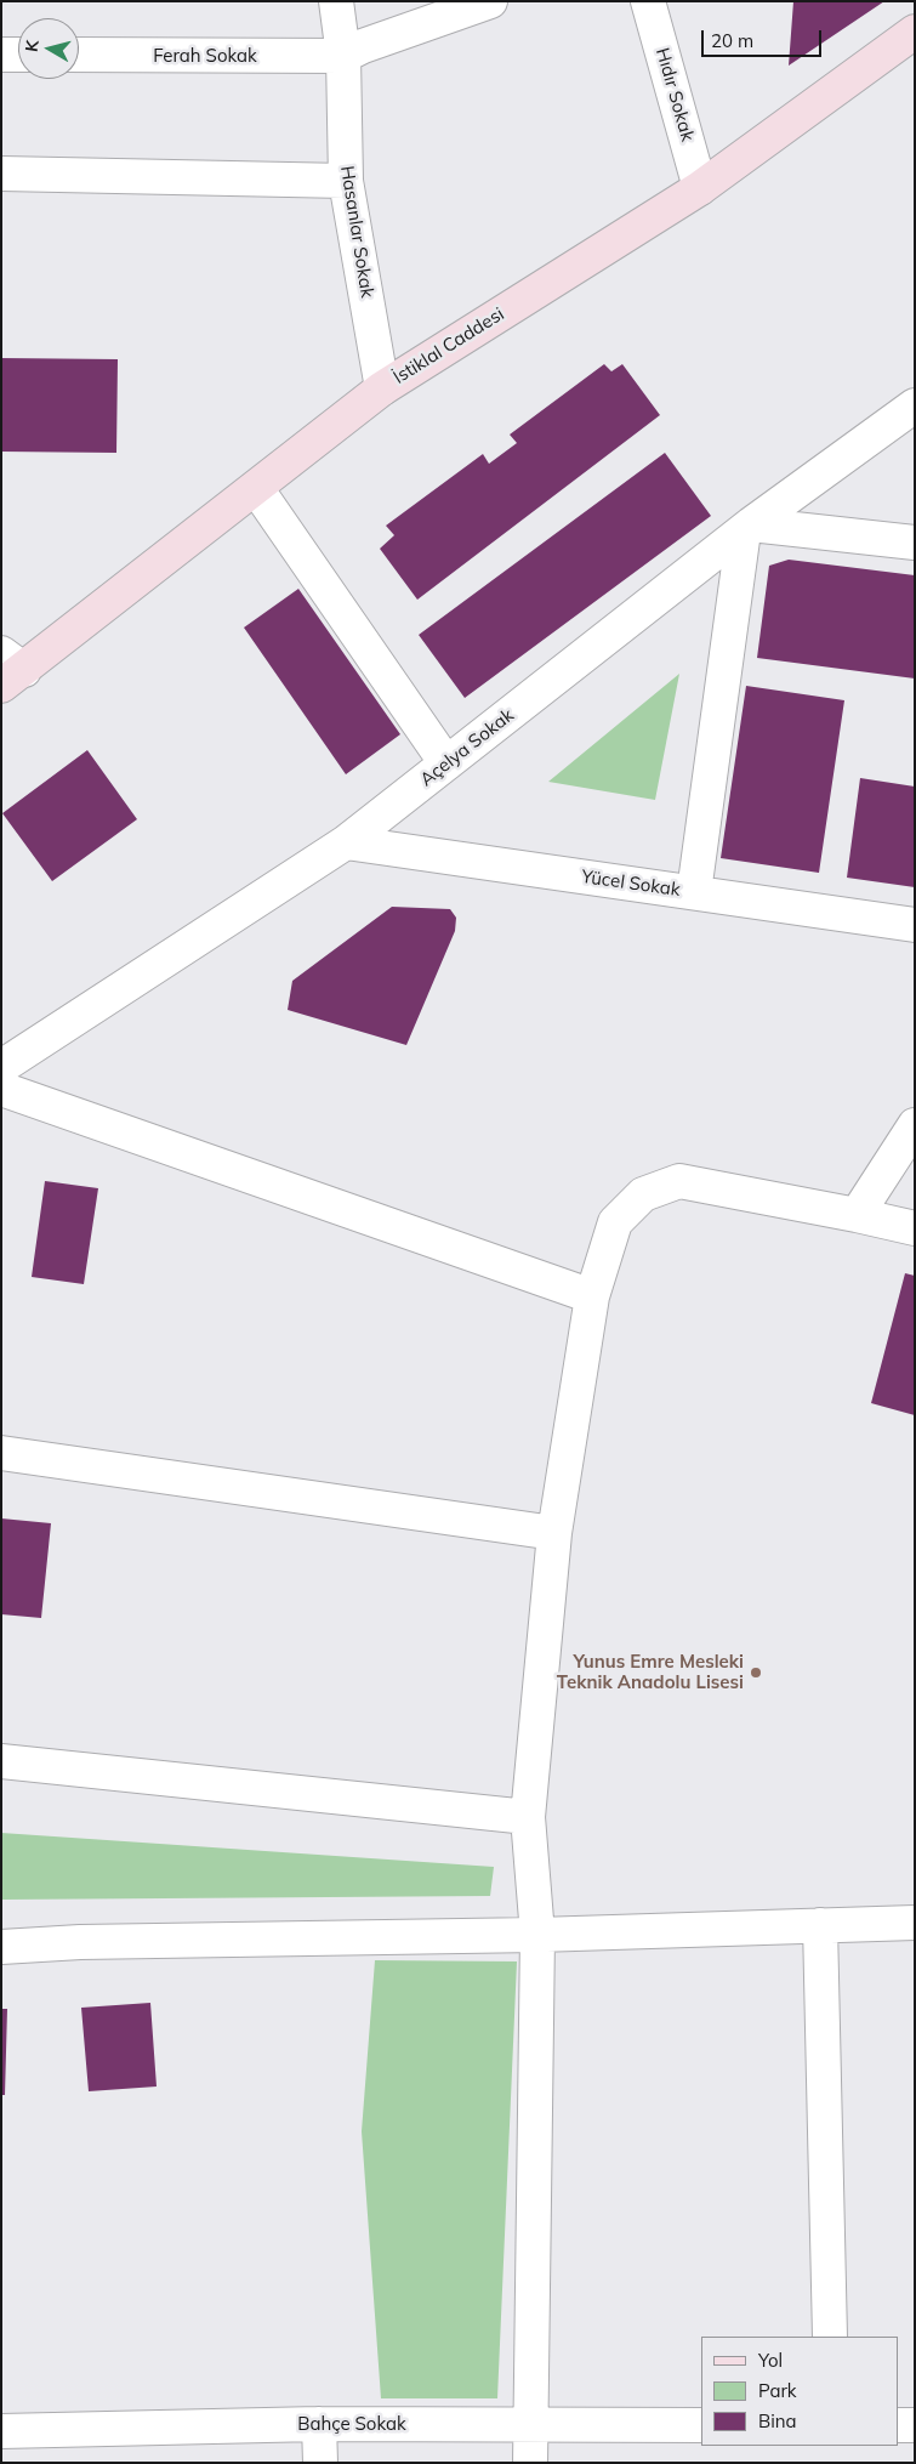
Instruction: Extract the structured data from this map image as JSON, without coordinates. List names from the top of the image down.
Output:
{
  "streets": {
    "main road": ["İstiklal Caddesi"],
    "street": [
      "Ferah Sokak",
      "Hıdır Sokak",
      "Hasanlar Sokak",
      "Açelya Sokak",
      "Yücel Sokak",
      "Bahçe Sokak"
    ]
  },
  "crossings": [
    ["Ferah Sokak", "Hasanlar Sokak"],
    ["Hıdır Sokak", "İstiklal Caddesi"],
    ["Hasanlar Sokak", "İstiklal Caddesi"],
    ["Açelya Sokak", "Yücel Sokak"]
  ],
  "places": ["Yunus Emre Mesleki Teknik Anadolu Lisesi"],
  "legend": ["Yol", "Park", "Bina"],
  "scale_bar": "20 m",
  "north": "left"
}
